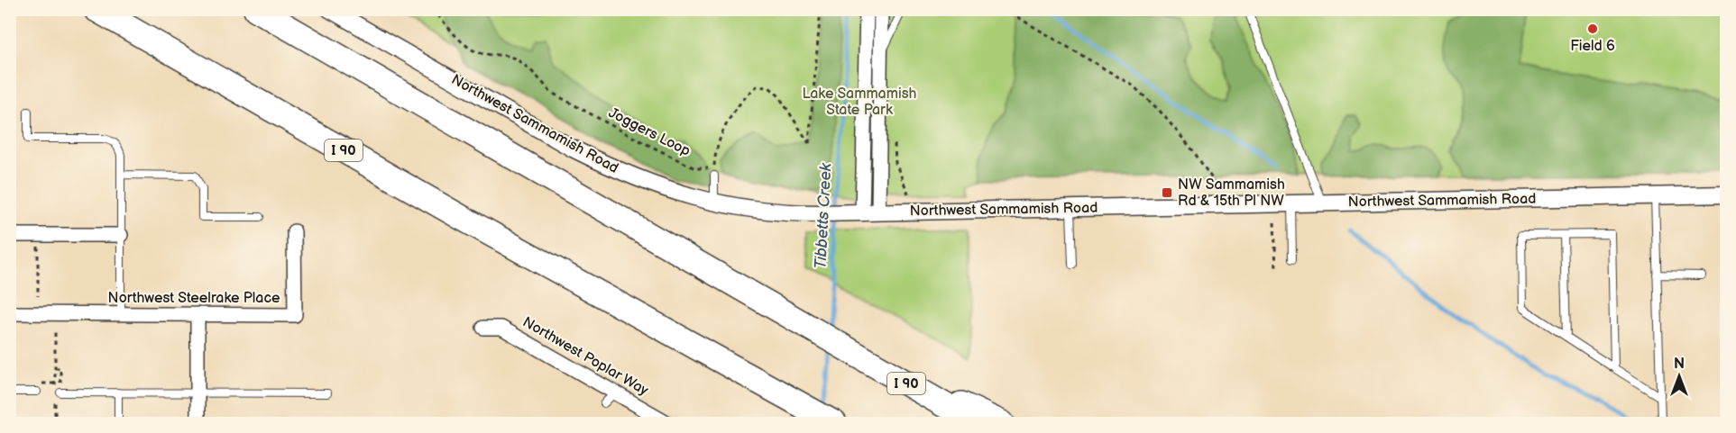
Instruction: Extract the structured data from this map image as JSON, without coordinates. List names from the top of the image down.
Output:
{
  "streets": {
    "highway": ["I 90"],
    "street": ["Northwest Sammamish Road", "Northwest Steelrake Place", "Northwest Poplar Way"],
    "path": ["Joggers Loop"]
  },
  "water": ["Tibbetts Creek"],
  "parks": ["Lake Sammamish State Park"],
  "places": {
    "other": ["Field 6"],
    "transit": ["NW Sammamish Rd & 15th Pl NW"]
  },
  "north": "top"
}
